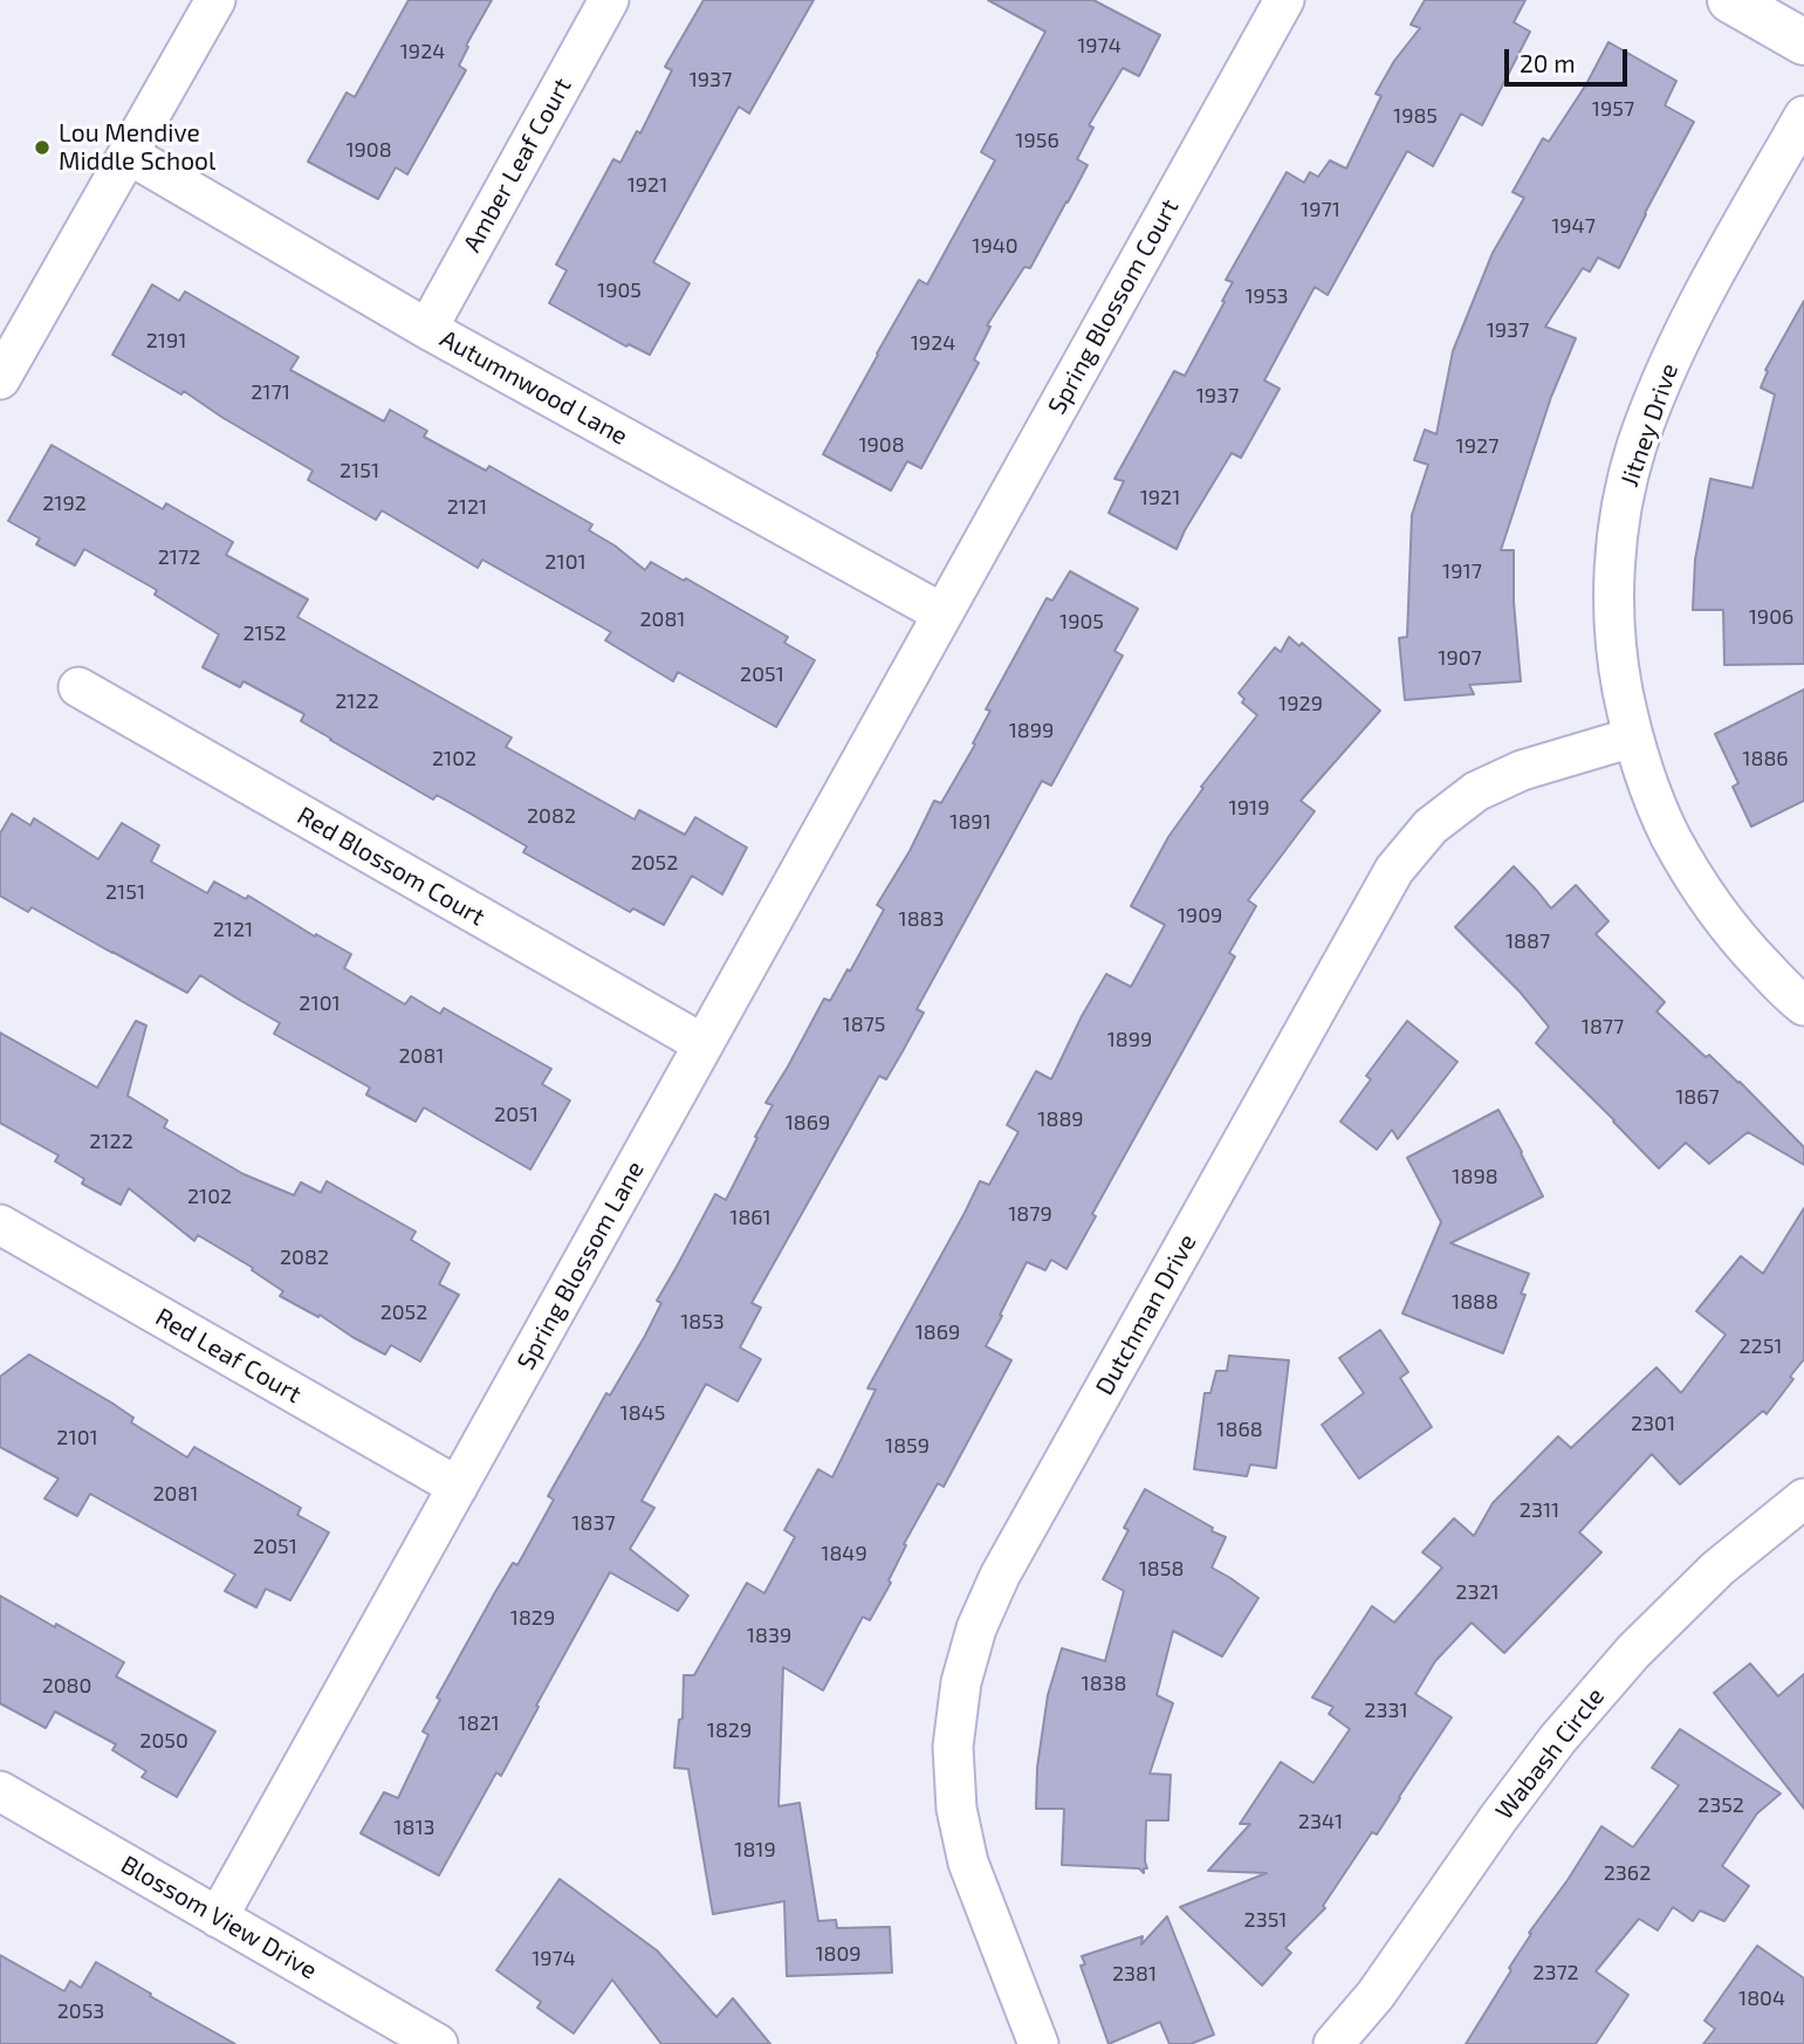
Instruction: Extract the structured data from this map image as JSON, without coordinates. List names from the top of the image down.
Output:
{
  "streets": {
    "street": [
      "Amber Leaf Court",
      "Spring Blossom Court",
      "Autumnwood Lane",
      "Jitney Drive",
      "Red Blossom Court",
      "Spring Blossom Lane",
      "Dutchman Drive",
      "Red Leaf Court",
      "Wabash Circle",
      "Blossom View Drive"
    ]
  },
  "crossings": [
    ["Amber Leaf Court", "Autumnwood Lane"],
    ["Spring Blossom Court", "Autumnwood Lane"],
    ["Spring Blossom Court", "Spring Blossom Lane"],
    ["Autumnwood Lane", "Spring Blossom Lane"],
    ["Jitney Drive", "Dutchman Drive"],
    ["Red Blossom Court", "Spring Blossom Lane"],
    ["Spring Blossom Lane", "Red Leaf Court"],
    ["Spring Blossom Lane", "Blossom View Drive"]
  ],
  "places": ["Lou Mendive Middle School"],
  "house_numbers": [
    "1974",
    "1924",
    "1937",
    "1957",
    "1985",
    "1956",
    "1908",
    "1921",
    "1971",
    "1947",
    "1940",
    "1905",
    "1953",
    "1937",
    "2191",
    "1924",
    "2171",
    "1937",
    "1908",
    "1927",
    "2151",
    "1921",
    "2192",
    "2121",
    "2172",
    "2101",
    "1917",
    "1906",
    "2081",
    "1905",
    "2152",
    "1907",
    "2051",
    "2122",
    "1929",
    "1899",
    "2102",
    "1886",
    "1919",
    "2082",
    "1891",
    "2052",
    "2151",
    "1909",
    "1883",
    "2121",
    "1887",
    "2101",
    "1875",
    "1877",
    "1899",
    "2081",
    "1867",
    "2051",
    "1889",
    "1869",
    "2122",
    "1898",
    "2102",
    "1879",
    "1861",
    "2082",
    "1888",
    "2052",
    "1853",
    "1869",
    "2251",
    "1845",
    "2301",
    "1868",
    "2101",
    "1859",
    "2081",
    "2311",
    "1837",
    "2051",
    "1849",
    "1858",
    "2321",
    "1829",
    "1839",
    "1838",
    "2080",
    "2331",
    "1821",
    "1829",
    "2050",
    "2352",
    "2341",
    "1813",
    "1819",
    "2362",
    "2351",
    "1809",
    "1974",
    "2372",
    "2381",
    "1804",
    "2053"
  ],
  "scale_bar": "20 m"
}
